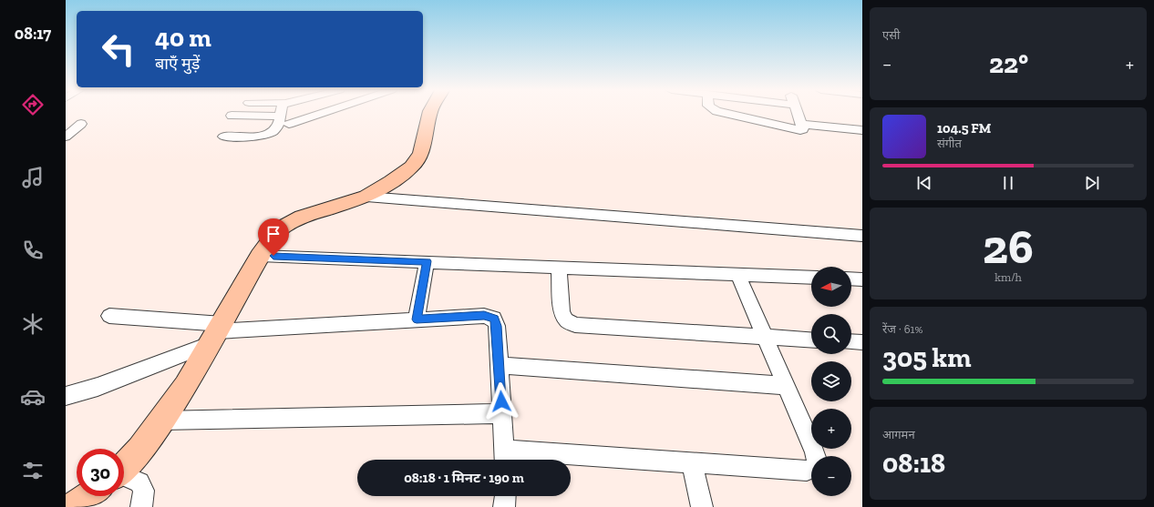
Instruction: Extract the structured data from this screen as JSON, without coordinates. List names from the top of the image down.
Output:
{
  "north": "left",
  "page": {
    "tabs": "08:17",
    "tile": [
      "एसी",
      ["26", "km/h"],
      ["रेंज · 61%", "305 km"],
      ["आगमन", "08:18"]
    ],
    "turn": ["40 m", "बाएँ मुड़ें"],
    "heat": ["−", "22°", "+"],
    "song": ["104.5 FM", "संगीत"],
    "map_buttons": ["+", "−"],
    "limit": "30",
    "trip": "08:18 · 1 मिनट · 190 m"
  }
}
